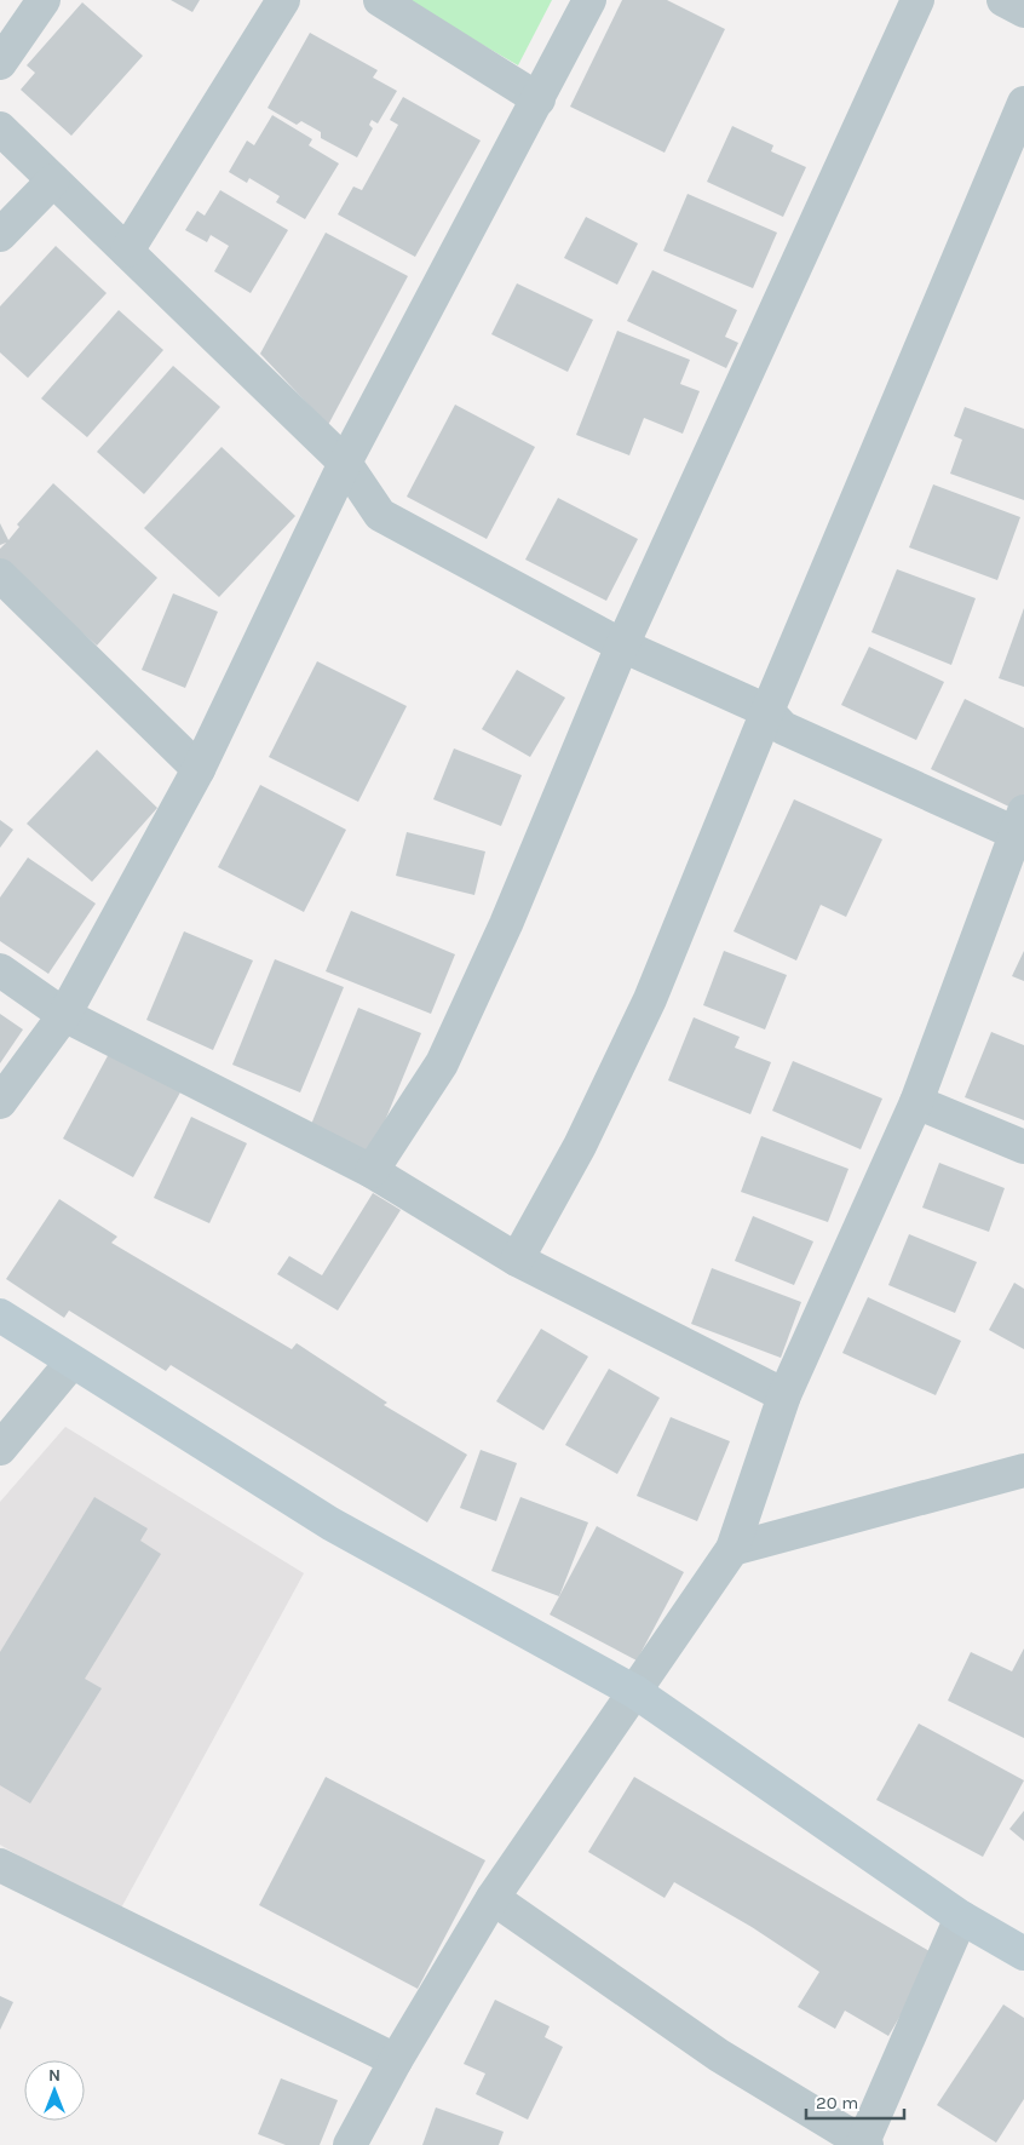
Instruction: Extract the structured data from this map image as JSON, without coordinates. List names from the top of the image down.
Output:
{
  "scale_bar": "20 m",
  "north": "top"
}
